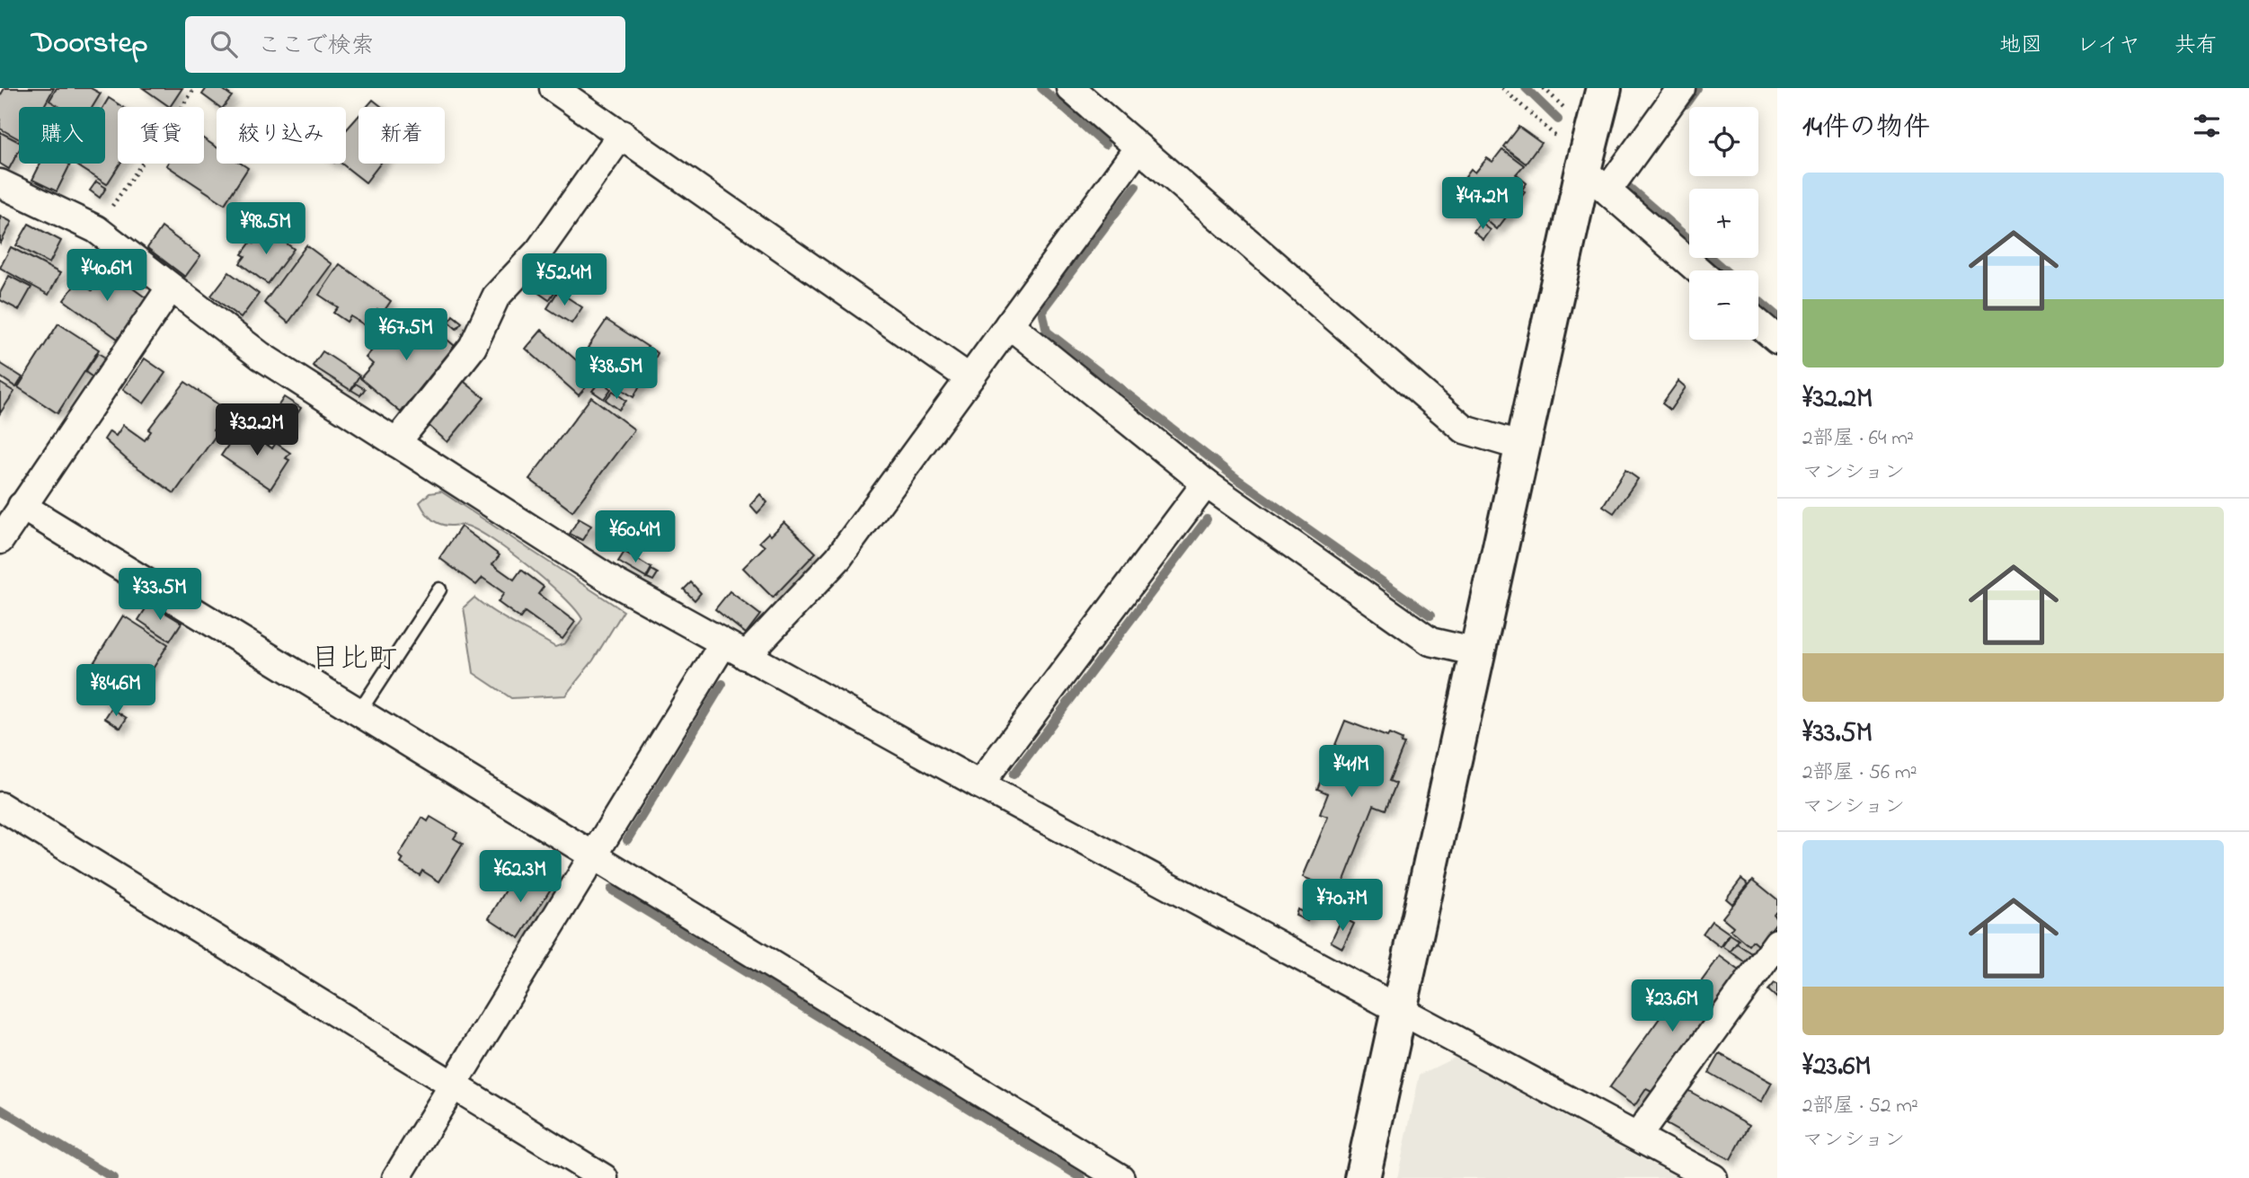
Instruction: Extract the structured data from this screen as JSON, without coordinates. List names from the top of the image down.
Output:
{
  "districts": ["目比町"],
  "page": {
    "header": "Doorstep",
    "search": "ここで検索",
    "nav": ["地図", "レイヤ", "共有"],
    "heading": "14件の物件",
    "map_buttons": ["+", "−"],
    "chip": [
      "購入",
      "賃貸",
      "絞り込み",
      "新着"
    ],
    "list": [
      {
        "name": "¥32.2M",
        "note": "2部屋 · 64 m² · マンション"
      },
      {
        "name": "¥33.5M",
        "note": "2部屋 · 56 m² · マンション"
      },
      {
        "name": "¥23.6M",
        "note": "2部屋 · 52 m² · マンション"
      }
    ],
    "price": [
      "¥47.2M",
      "¥98.5M",
      "¥40.6M",
      "¥52.4M",
      "¥67.5M",
      "¥38.5M",
      "¥32.2M",
      "¥60.4M",
      "¥33.5M",
      "¥84.6M",
      "¥41M",
      "¥62.3M",
      "¥70.7M",
      "¥23.6M"
    ]
  }
}
